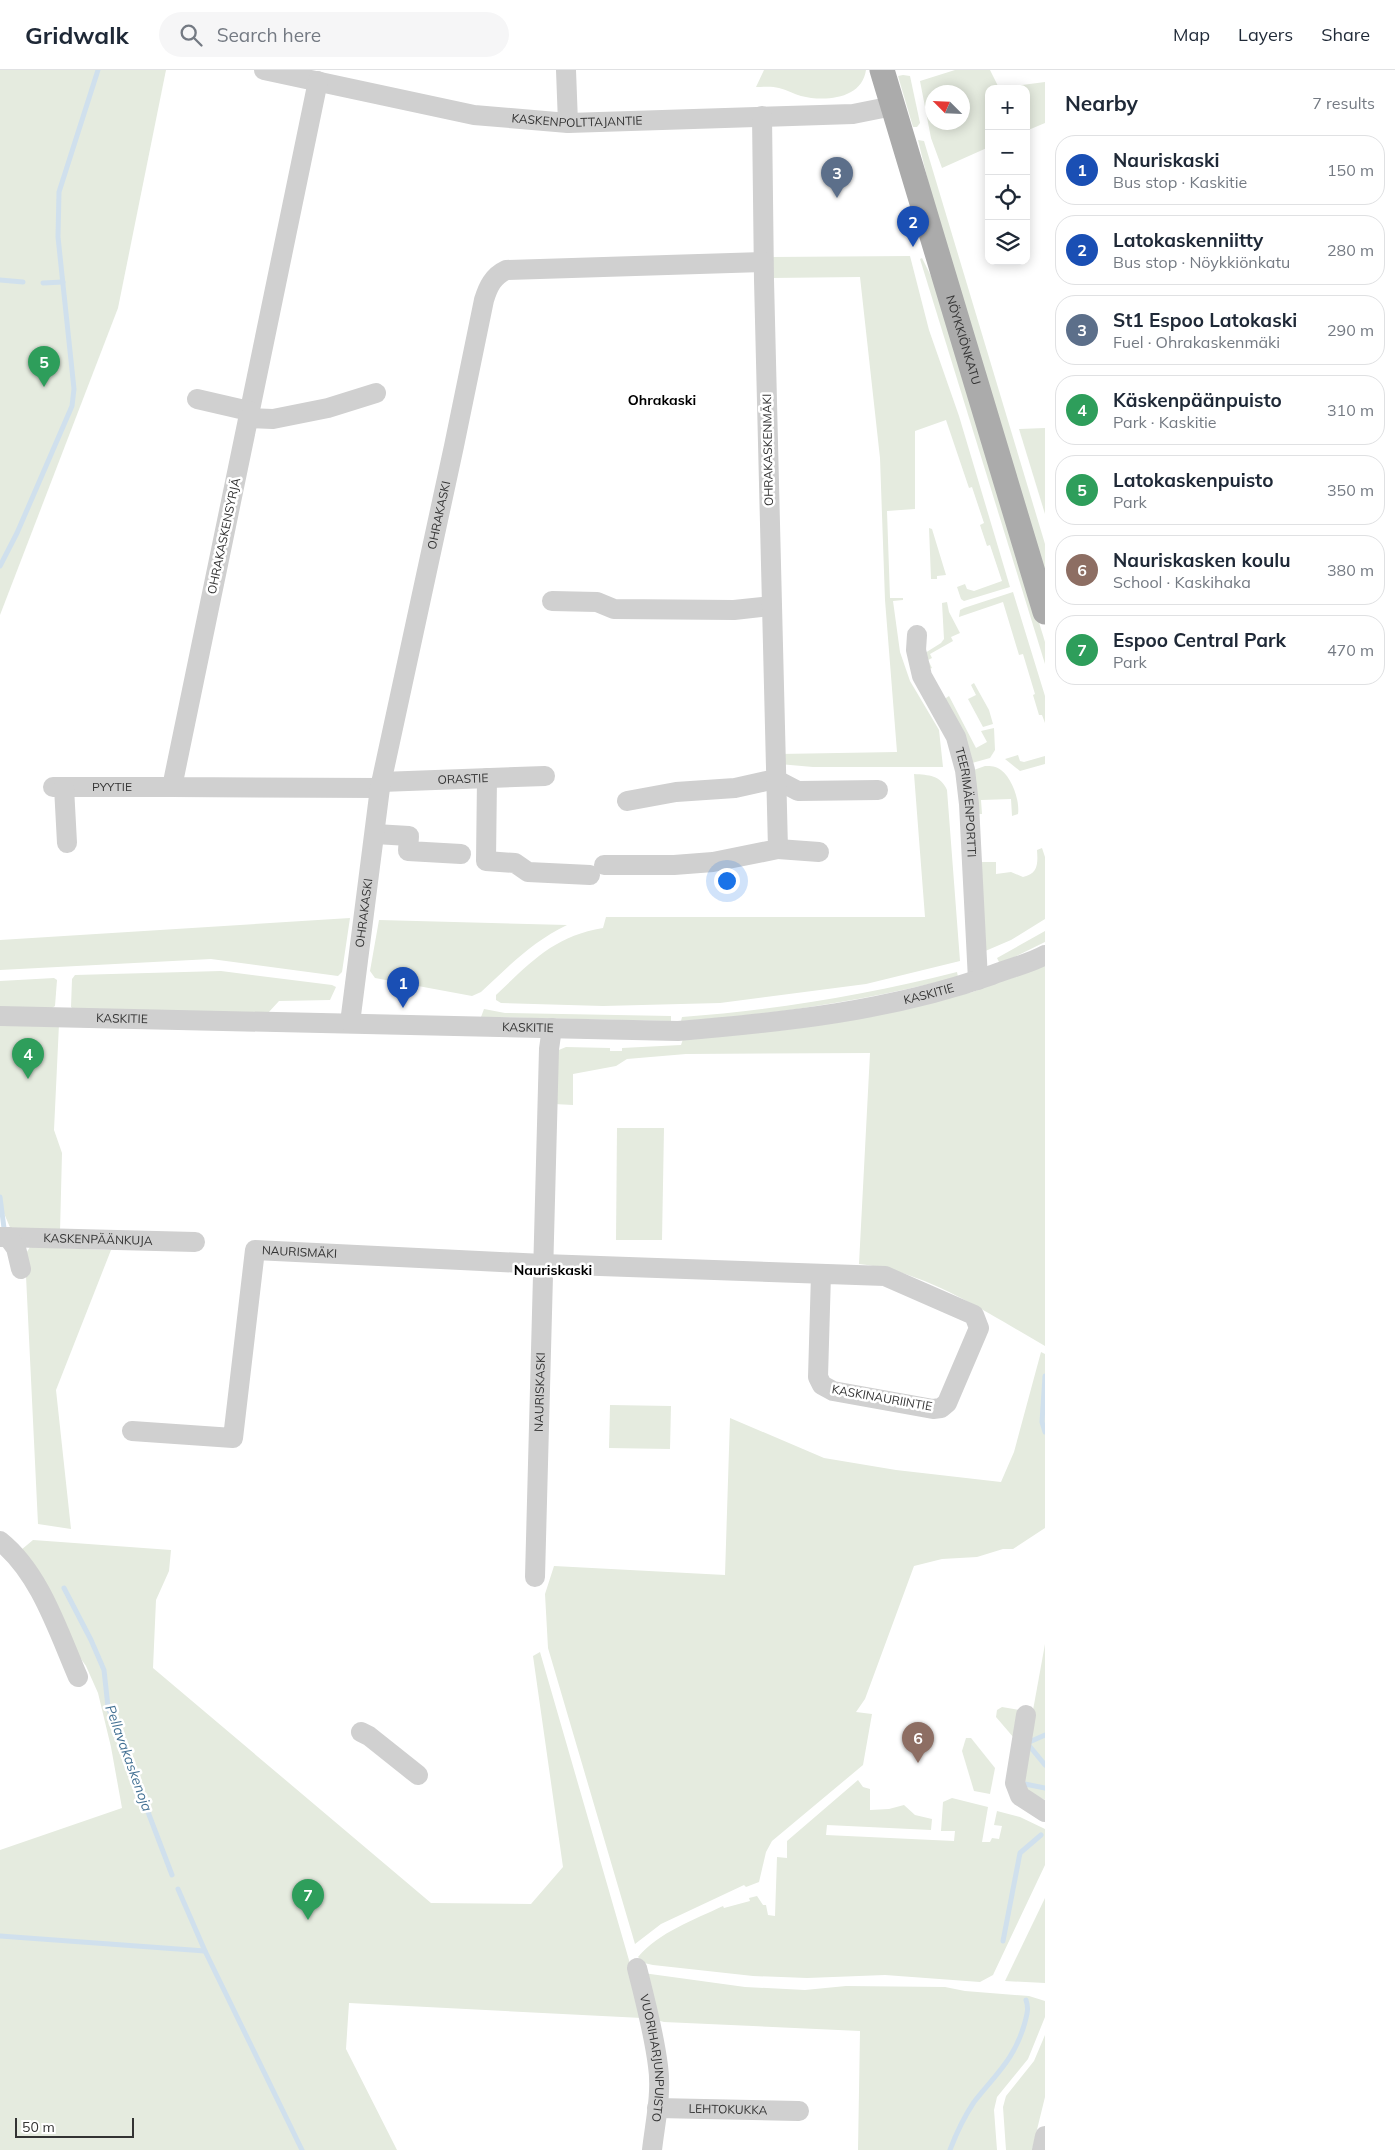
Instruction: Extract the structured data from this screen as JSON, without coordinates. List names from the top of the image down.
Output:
{
  "streets": {
    "main road": ["NÖYKKIÖNKATU"],
    "street": [
      "KASKENPOLTTAJANTIE",
      "OHRAKASKENMÄKI",
      "OHRAKASKI",
      "OHRAKASKENSYRJÄ",
      "ORASTIE",
      "PYYTIE",
      "TEERIMÄENPORTTI",
      "KASKITIE",
      "KASKENPÄÄNKUJA",
      "NAURISMÄKI",
      "NAURISKASKI",
      "KASKINAURIINTIE",
      "VUORIHARJUNPUISTO",
      "LEHTOKUKKA"
    ]
  },
  "crossings": [
    ["KASKENPOLTTAJANTIE", "NÖYKKIÖNKATU"],
    ["KASKENPOLTTAJANTIE", "OHRAKASKENMÄKI"],
    ["KASKENPOLTTAJANTIE", "OHRAKASKENSYRJÄ"],
    ["OHRAKASKENMÄKI", "OHRAKASKI"],
    ["OHRAKASKI", "ORASTIE"],
    ["OHRAKASKI", "KASKITIE"],
    ["OHRAKASKENSYRJÄ", "PYYTIE"],
    ["TEERIMÄENPORTTI", "KASKITIE"],
    ["KASKITIE", "NAURISKASKI"],
    ["NAURISMÄKI", "NAURISKASKI"],
    ["NAURISMÄKI", "KASKINAURIINTIE"],
    ["NAURISKASKI", "KASKINAURIINTIE"],
    ["VUORIHARJUNPUISTO", "LEHTOKUKKA"]
  ],
  "districts": ["Ohrakaski", "Nauriskaski"],
  "water": ["Pellavakaskenoja"],
  "scale_bar": "50 m",
  "north": "top left",
  "page": {
    "header": "Gridwalk",
    "search": "Search here",
    "nav": ["Map", "Layers", "Share"],
    "heading": ["Nearby", "7 results"],
    "map_buttons": ["+", "−"],
    "list": [
      {
        "mark": "1",
        "name": "Nauriskaski",
        "note": "Bus stop · Kaskitie",
        "value": "150 m"
      },
      {
        "mark": "2",
        "name": "Latokaskenniitty",
        "note": "Bus stop · Nöykkiönkatu",
        "value": "280 m"
      },
      {
        "mark": "3",
        "name": "St1 Espoo Latokaski",
        "note": "Fuel · Ohrakaskenmäki",
        "value": "290 m"
      },
      {
        "mark": "4",
        "name": "Käskenpäänpuisto",
        "note": "Park · Kaskitie",
        "value": "310 m"
      },
      {
        "mark": "5",
        "name": "Latokaskenpuisto",
        "note": "Park",
        "value": "350 m"
      },
      {
        "mark": "6",
        "name": "Nauriskasken koulu",
        "note": "School · Kaskihaka",
        "value": "380 m"
      },
      {
        "mark": "7",
        "name": "Espoo Central Park",
        "note": "Park",
        "value": "470 m"
      }
    ],
    "pins": [
      "3",
      "2",
      "5",
      "1",
      "4",
      "6",
      "7"
    ],
    "scale": "50 m"
  }
}
